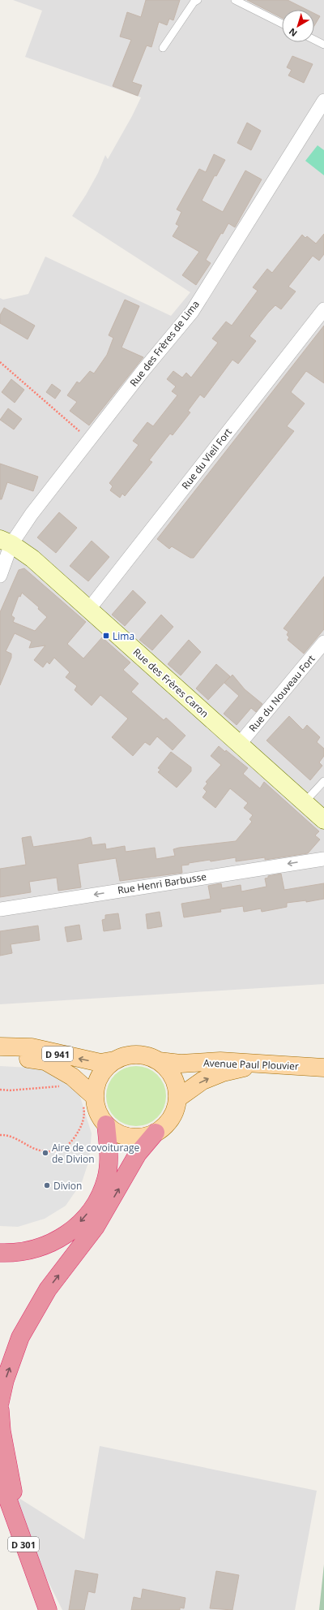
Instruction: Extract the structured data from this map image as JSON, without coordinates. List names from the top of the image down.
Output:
{
  "streets": {
    "highway": ["D 301"],
    "main road": ["Rue des Frères Caron", "D 941", "Avenue Paul Plouvier"],
    "street": [
      "Rue des Frères de Lima",
      "Rue du Vieil Fort",
      "Rue du Nouveau Fort",
      "Rue Henri Barbusse"
    ]
  },
  "crossings": [
    ["Rue des Frères de Lima", "Rue des Frères Caron"],
    ["Rue du Vieil Fort", "Rue des Frères Caron"],
    ["Rue des Frères Caron", "Rue du Nouveau Fort"],
    ["D 941", "Avenue Paul Plouvier"]
  ],
  "one_way": ["Rue Henri Barbusse"],
  "places": {
    "transit": ["Lima"],
    "other": ["Aire de covoiturage de Divion", "Divion"]
  },
  "north": "bottom left"
}
